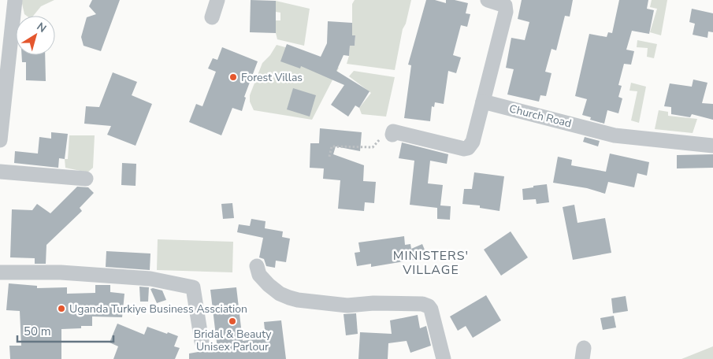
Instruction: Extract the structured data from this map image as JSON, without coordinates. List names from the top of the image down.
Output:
{
  "streets": {
    "street": ["Church Road"]
  },
  "districts": ["MINISTERS' VILLAGE"],
  "places": ["Forest Villas", "Uganda Turkiye Business Assciation", "Bridal & Beauty Unisex Parlour"],
  "scale_bar": "50 m",
  "north": "top right"
}
